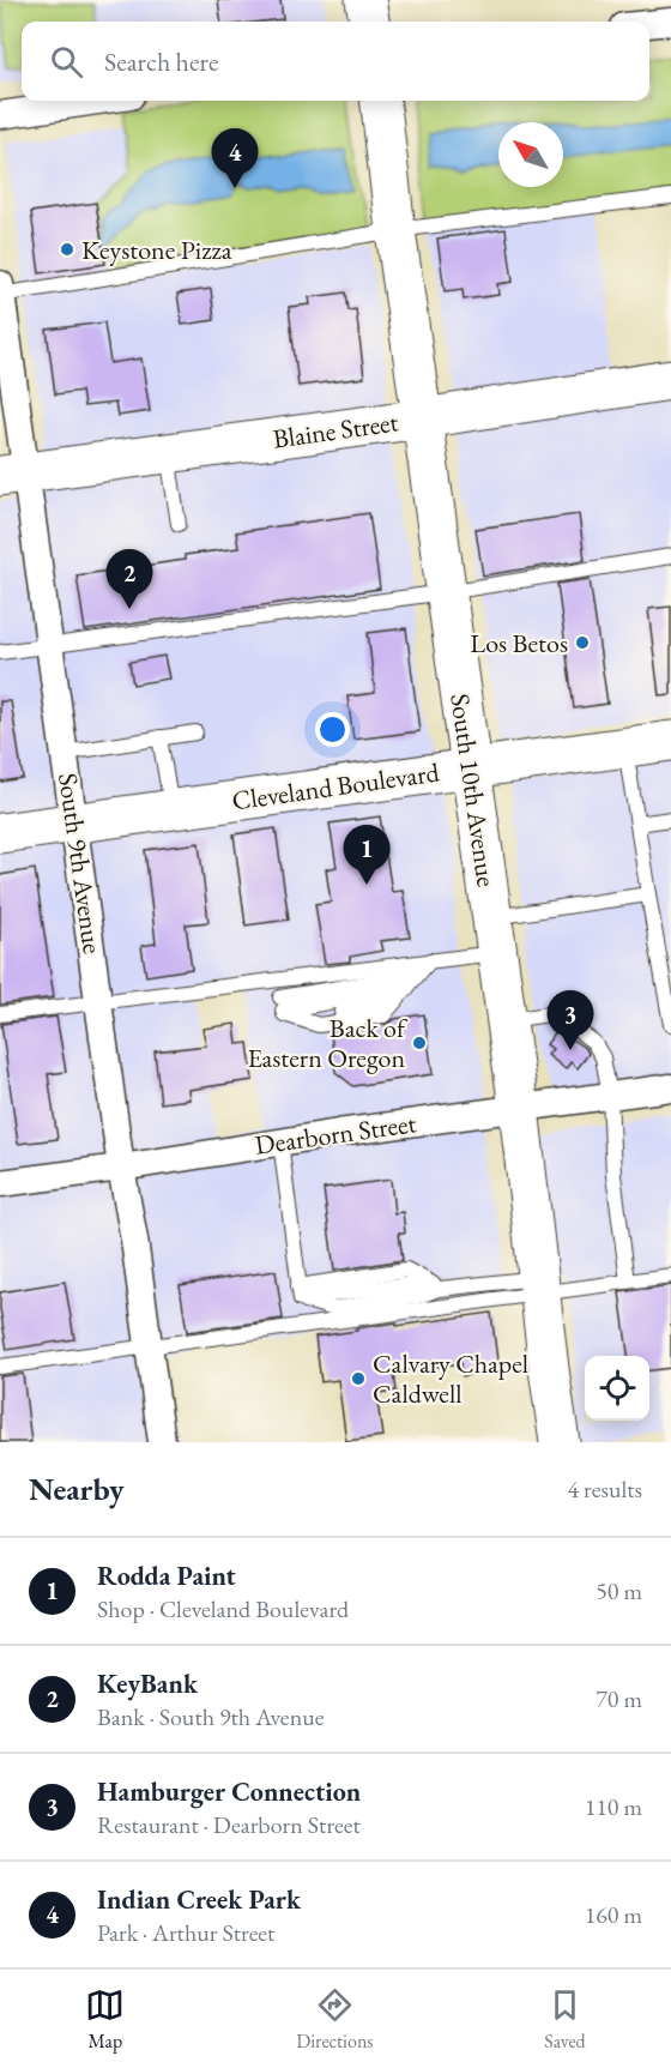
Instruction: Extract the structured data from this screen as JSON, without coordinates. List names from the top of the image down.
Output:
{
  "streets": {
    "main road": ["Blaine Street", "Cleveland Boulevard", "South 10th Avenue"],
    "street": ["South 9th Avenue", "Dearborn Street"]
  },
  "crossings": [
    ["Blaine Street", "South 10th Avenue"],
    ["Blaine Street", "South 9th Avenue"],
    ["Cleveland Boulevard", "South 10th Avenue"],
    ["Cleveland Boulevard", "South 9th Avenue"],
    ["South 10th Avenue", "Dearborn Street"],
    ["South 9th Avenue", "Dearborn Street"]
  ],
  "places": [
    "Keystone Pizza",
    "Los Betos",
    "Back of Eastern Oregon",
    "Calvary Chapel Caldwell"
  ],
  "north": "top left",
  "page": {
    "search": "Search here",
    "pins": [
      "4",
      "2",
      "1",
      "3"
    ],
    "heading": ["Nearby", "4 results"],
    "list": [
      {
        "mark": "1",
        "name": "Rodda Paint",
        "note": "Shop · Cleveland Boulevard",
        "value": "50 m"
      },
      {
        "mark": "2",
        "name": "KeyBank",
        "note": "Bank · South 9th Avenue",
        "value": "70 m"
      },
      {
        "mark": "3",
        "name": "Hamburger Connection",
        "note": "Restaurant · Dearborn Street",
        "value": "110 m"
      },
      {
        "mark": "4",
        "name": "Indian Creek Park",
        "note": "Park · Arthur Street",
        "value": "160 m"
      }
    ],
    "nav": ["Map", "Directions", "Saved"]
  }
}
